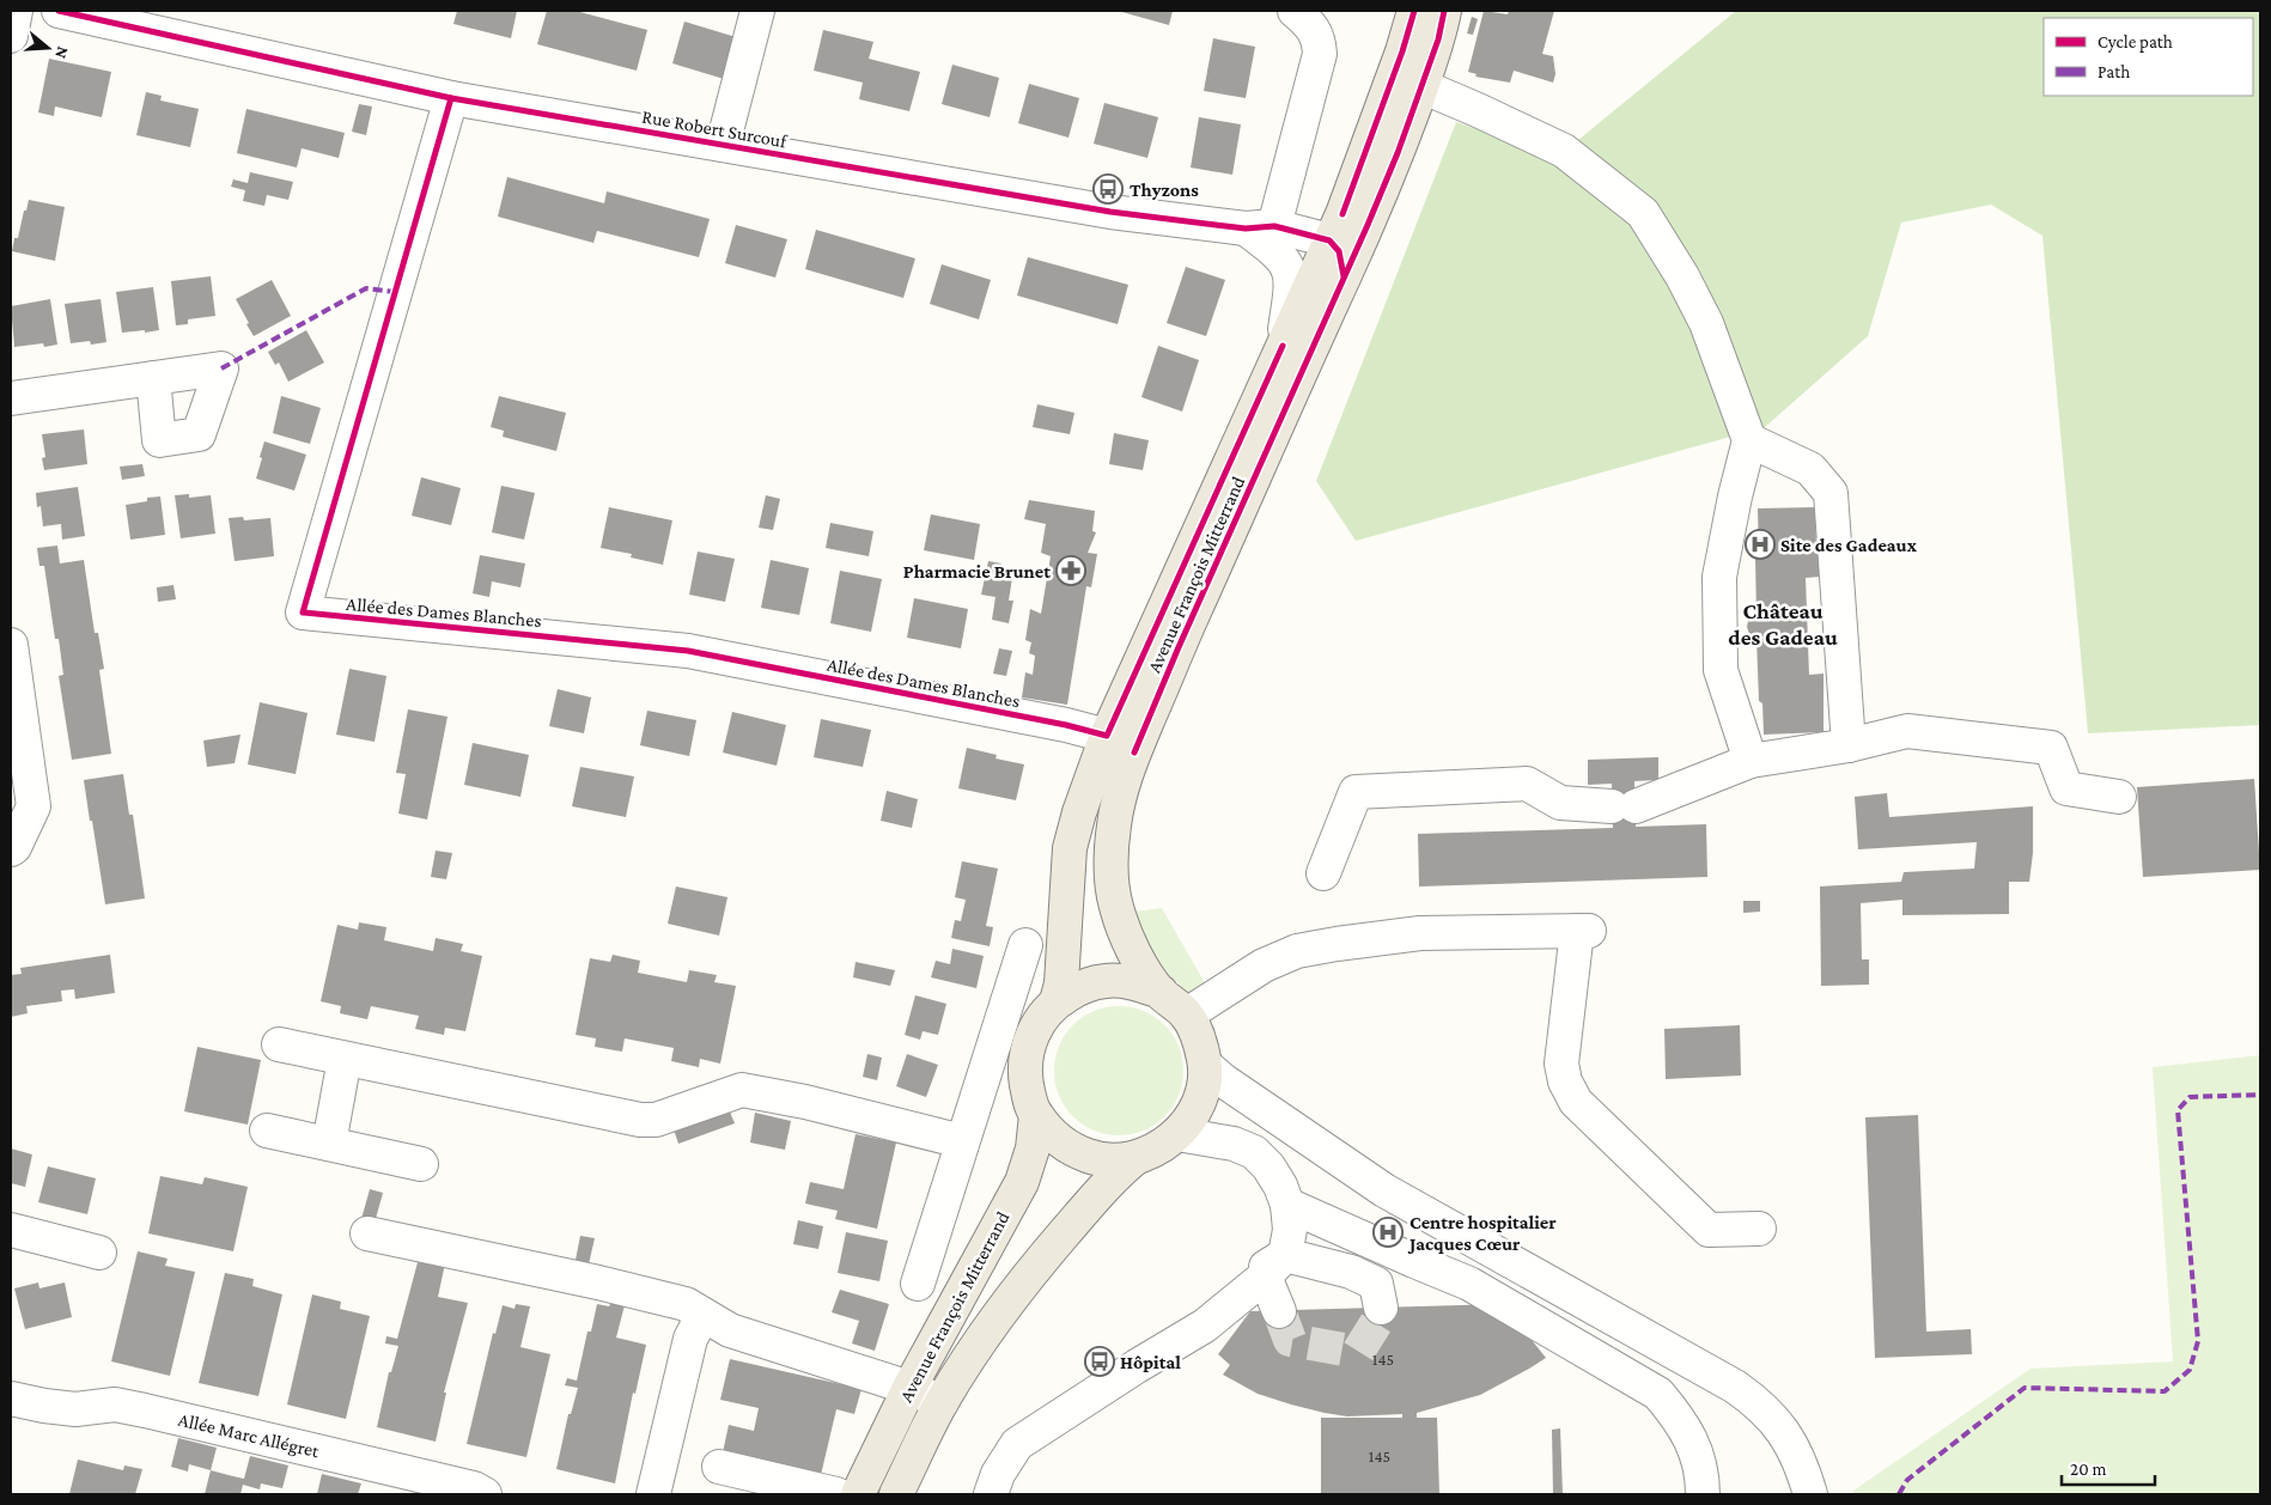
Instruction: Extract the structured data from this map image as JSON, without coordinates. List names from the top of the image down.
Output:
{
  "streets": {
    "main road": ["Avenue François Mitterrand"],
    "street": ["Rue Robert Surcouf", "Allée des Dames Blanches", "Allée Marc Allégret"]
  },
  "crossings": [
    ["Rue Robert Surcouf", "Avenue François Mitterrand"],
    ["Rue Robert Surcouf", "Allée des Dames Blanches"],
    ["Avenue François Mitterrand", "Allée des Dames Blanches"]
  ],
  "districts": ["Château des Gadeau"],
  "places": {
    "bus stop": ["Thyzons", "Hôpital"],
    "hospital": ["Site des Gadeaux", "Centre hospitalier Jacques Cœur"],
    "pharmacy": ["Pharmacie Brunet"]
  },
  "house_numbers": ["145", "145"],
  "legend": ["Cycle path", "Path"],
  "scale_bar": "20 m",
  "north": "right"
}
